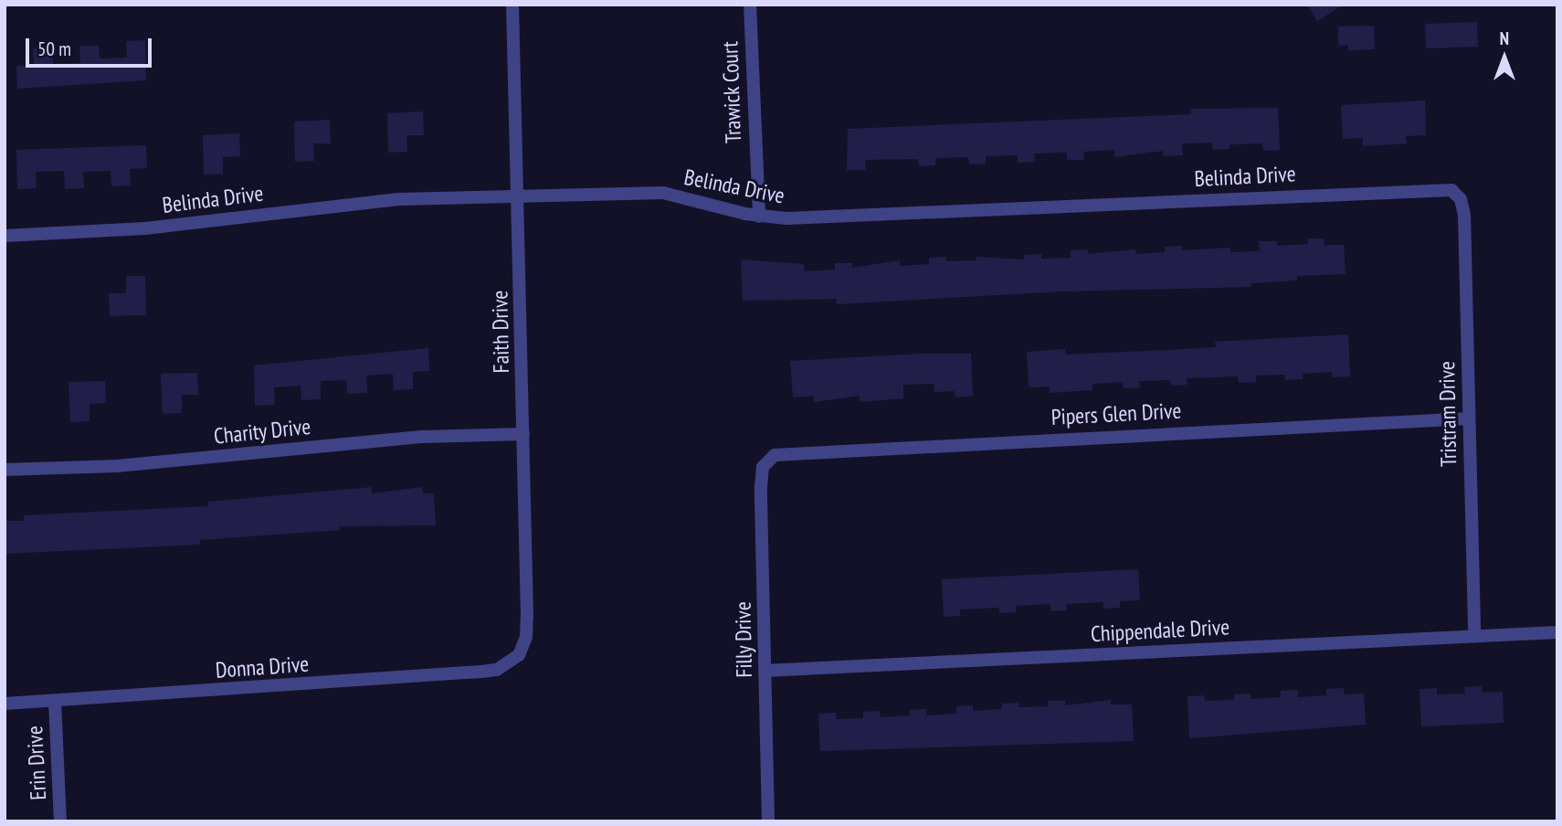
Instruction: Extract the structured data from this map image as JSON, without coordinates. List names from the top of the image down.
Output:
{
  "streets": {
    "street": [
      "Trawick Court",
      "Belinda Drive",
      "Faith Drive",
      "Pipers Glen Drive",
      "Tristram Drive",
      "Charity Drive",
      "Chippendale Drive",
      "Filly Drive",
      "Donna Drive",
      "Erin Drive"
    ]
  },
  "crossings": [
    ["Trawick Court", "Belinda Drive"],
    ["Belinda Drive", "Faith Drive"],
    ["Belinda Drive", "Tristram Drive"],
    ["Faith Drive", "Charity Drive"],
    ["Faith Drive", "Donna Drive"],
    ["Pipers Glen Drive", "Tristram Drive"],
    ["Pipers Glen Drive", "Filly Drive"],
    ["Tristram Drive", "Chippendale Drive"],
    ["Chippendale Drive", "Filly Drive"],
    ["Donna Drive", "Erin Drive"]
  ],
  "scale_bar": "50 m",
  "north": "top"
}
